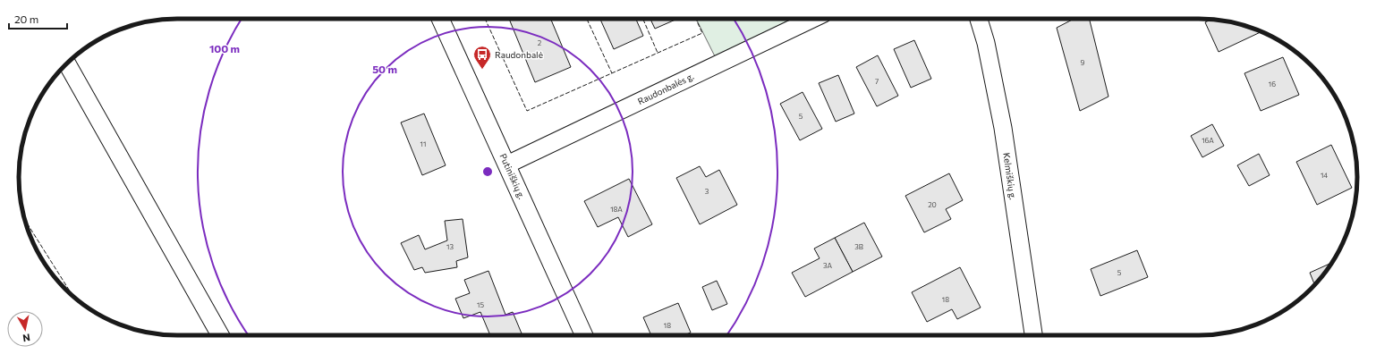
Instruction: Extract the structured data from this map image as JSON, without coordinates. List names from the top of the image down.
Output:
{
  "streets": {
    "street": ["Raudonbalės g.", "Putiniškių g.", "Kelmiškių g."]
  },
  "crossings": [
    ["Raudonbalės g.", "Putiniškių g."]
  ],
  "places": {
    "bus stop": ["Raudonbalė"]
  },
  "house_numbers": [
    "2",
    "9",
    "7",
    "16",
    "5",
    "16A",
    "11",
    "14",
    "3",
    "20",
    "18A",
    "13",
    "3B",
    "3A",
    "5",
    "18",
    "15",
    "18"
  ],
  "scale_bar": "20 m",
  "north": "bottom",
  "rings": ["100 m", "50 m"]
}
